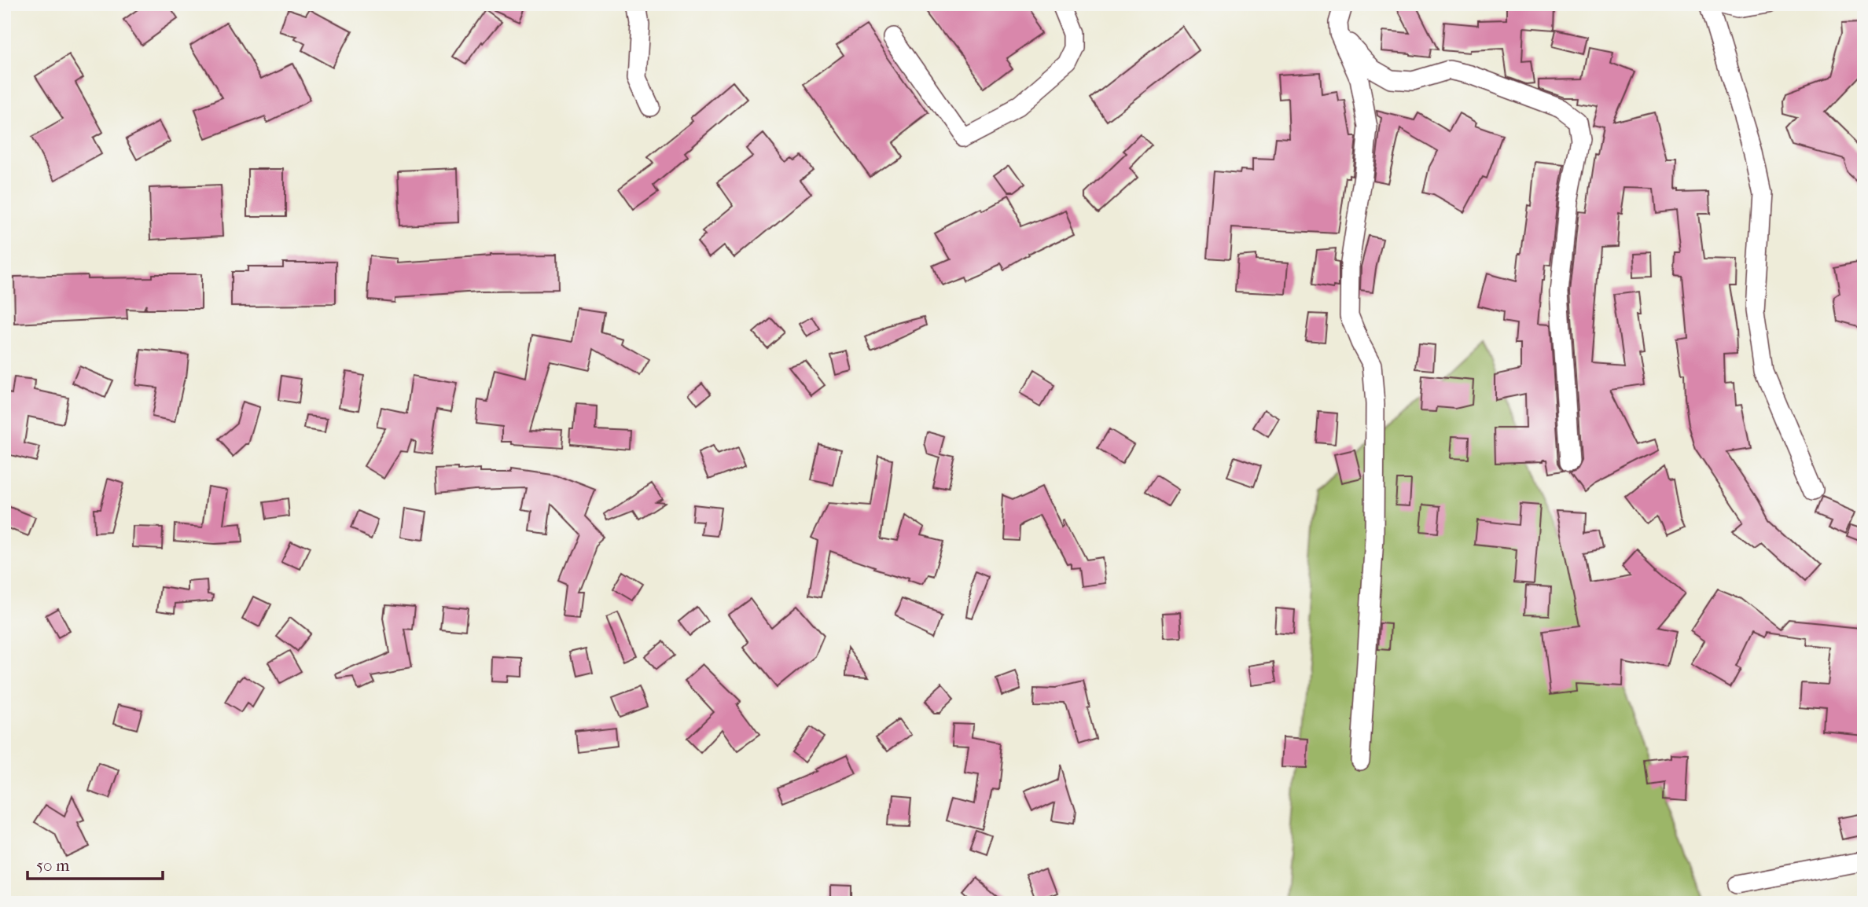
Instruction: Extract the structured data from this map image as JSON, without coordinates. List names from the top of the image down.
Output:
{
  "scale_bar": "50 m"
}
